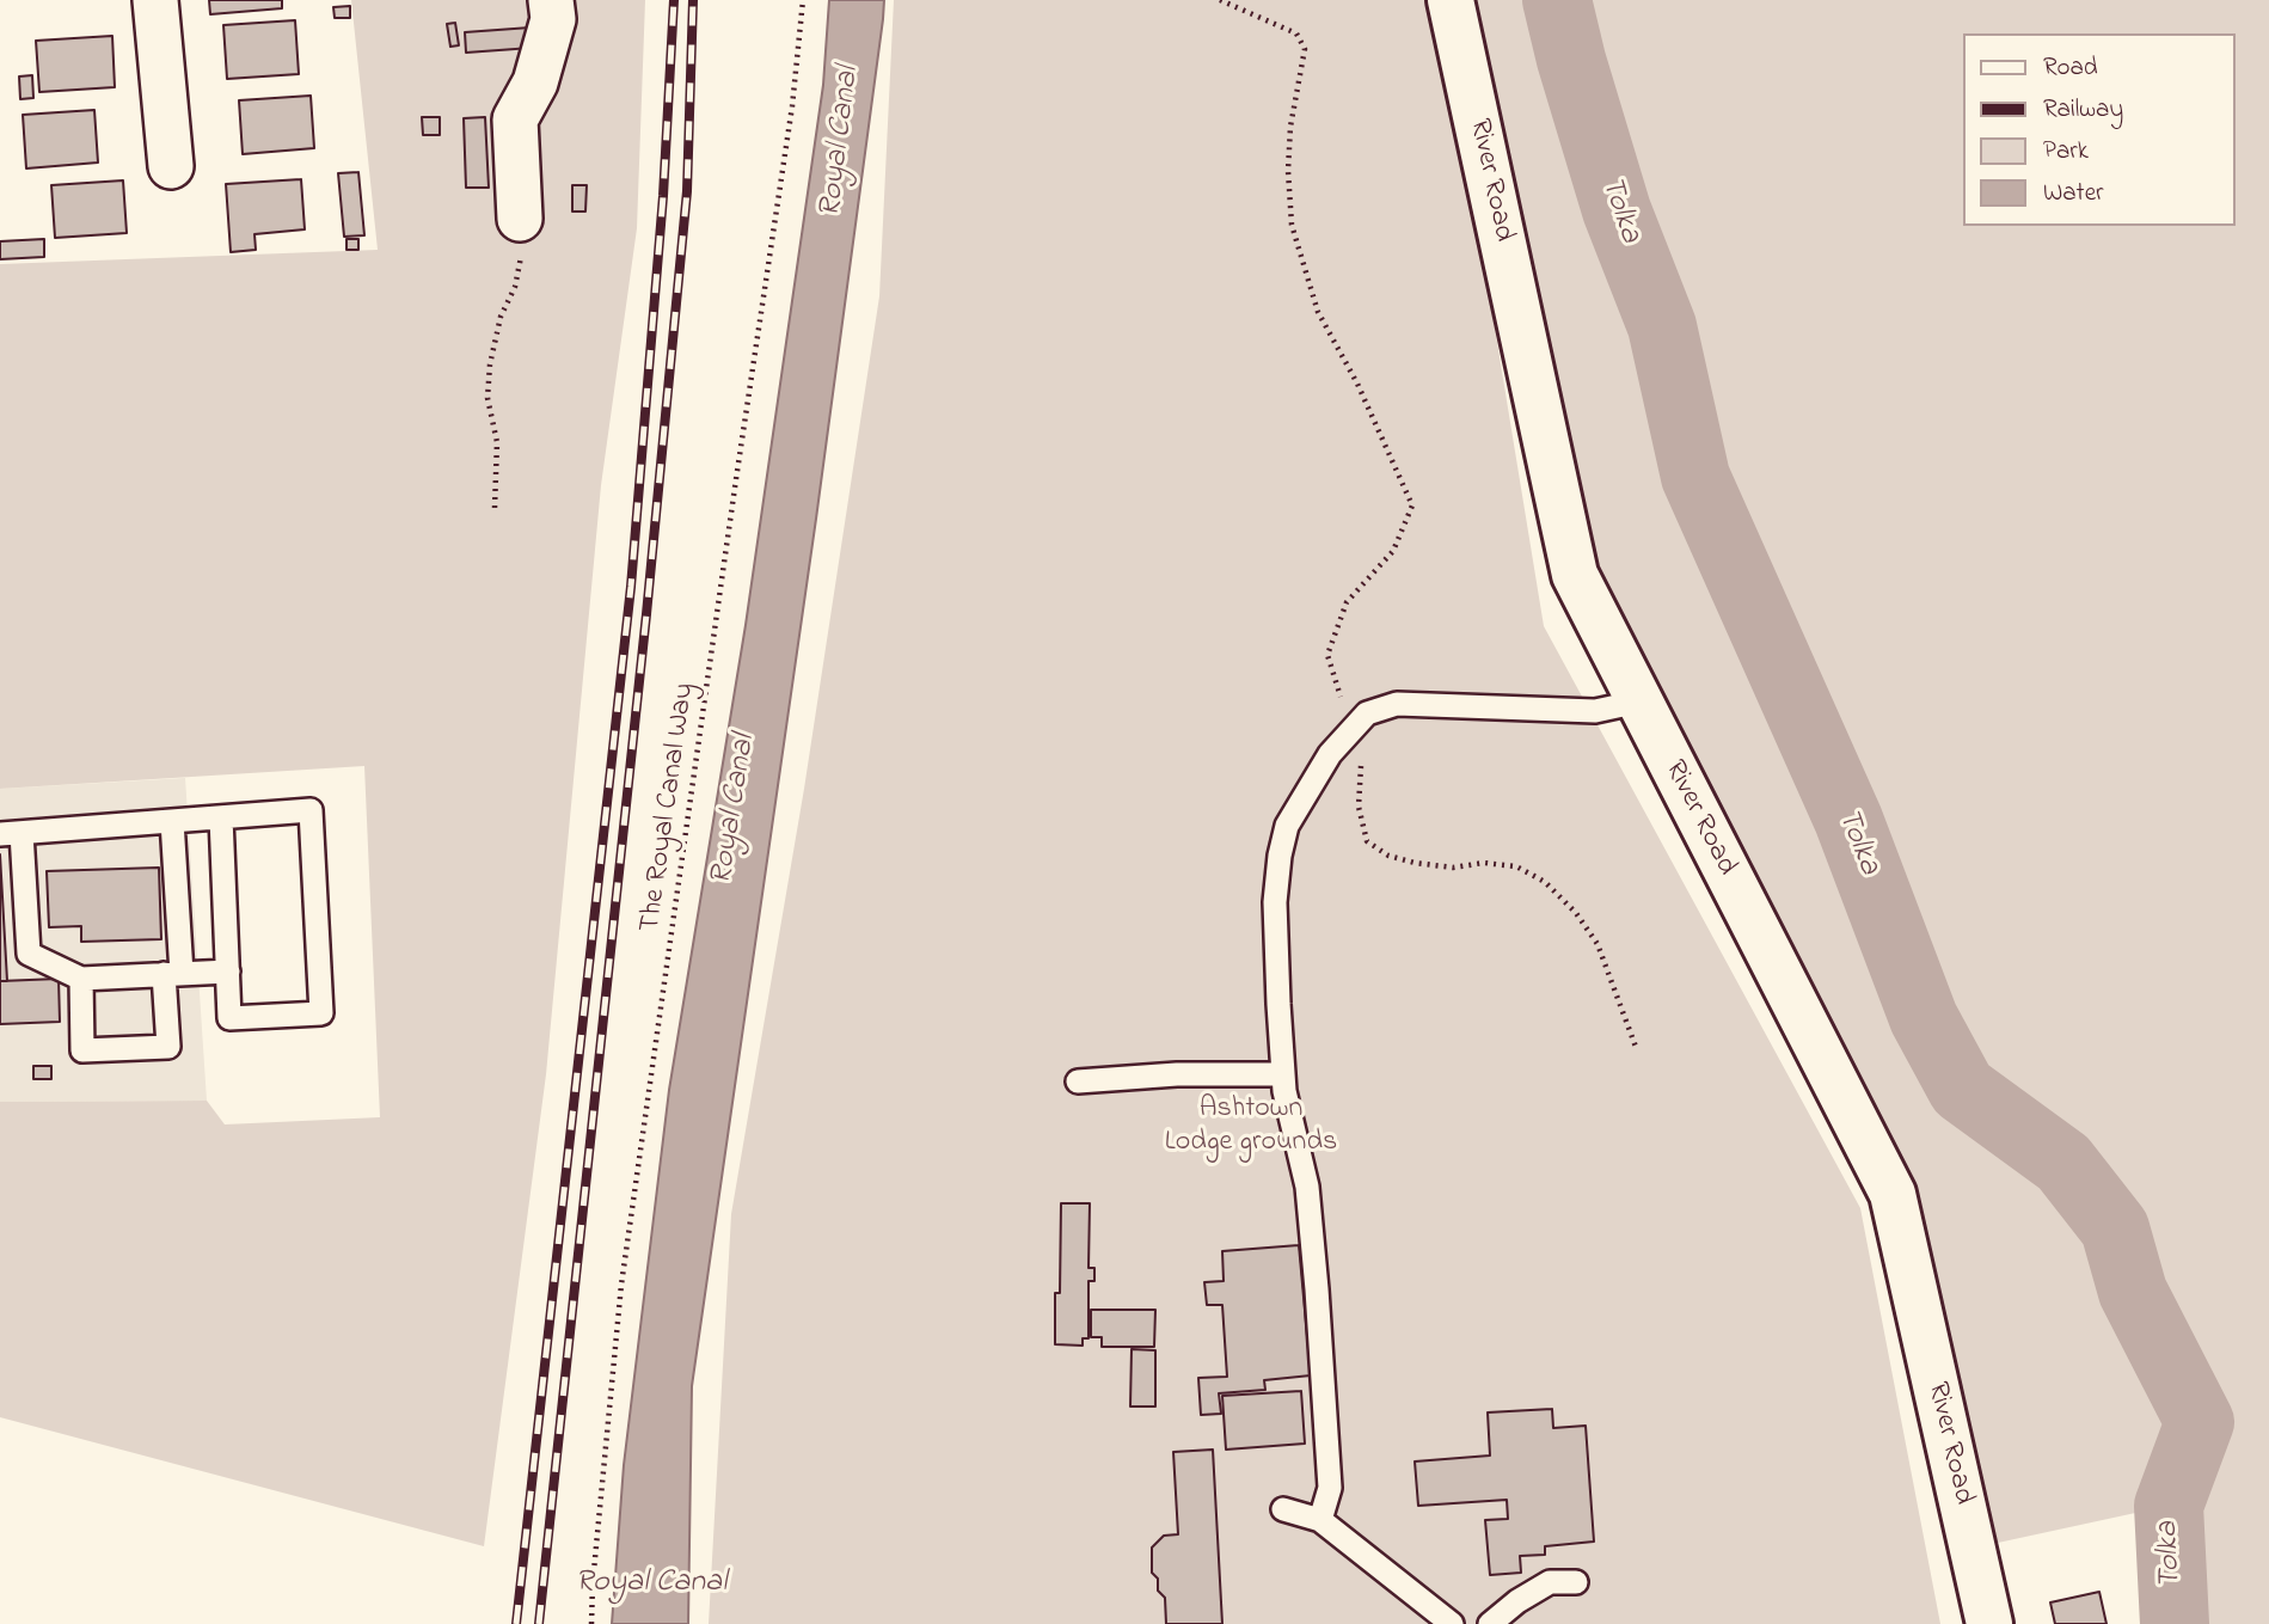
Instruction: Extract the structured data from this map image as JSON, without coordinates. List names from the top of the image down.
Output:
{
  "streets": {
    "main road": ["River Road"],
    "path": ["The Royal Canal Way"]
  },
  "water": ["Royal Canal", "Tolka"],
  "parks": ["Ashtown Lodge grounds"],
  "legend": [
    "Road",
    "Railway",
    "Park",
    "Water"
  ]
}
